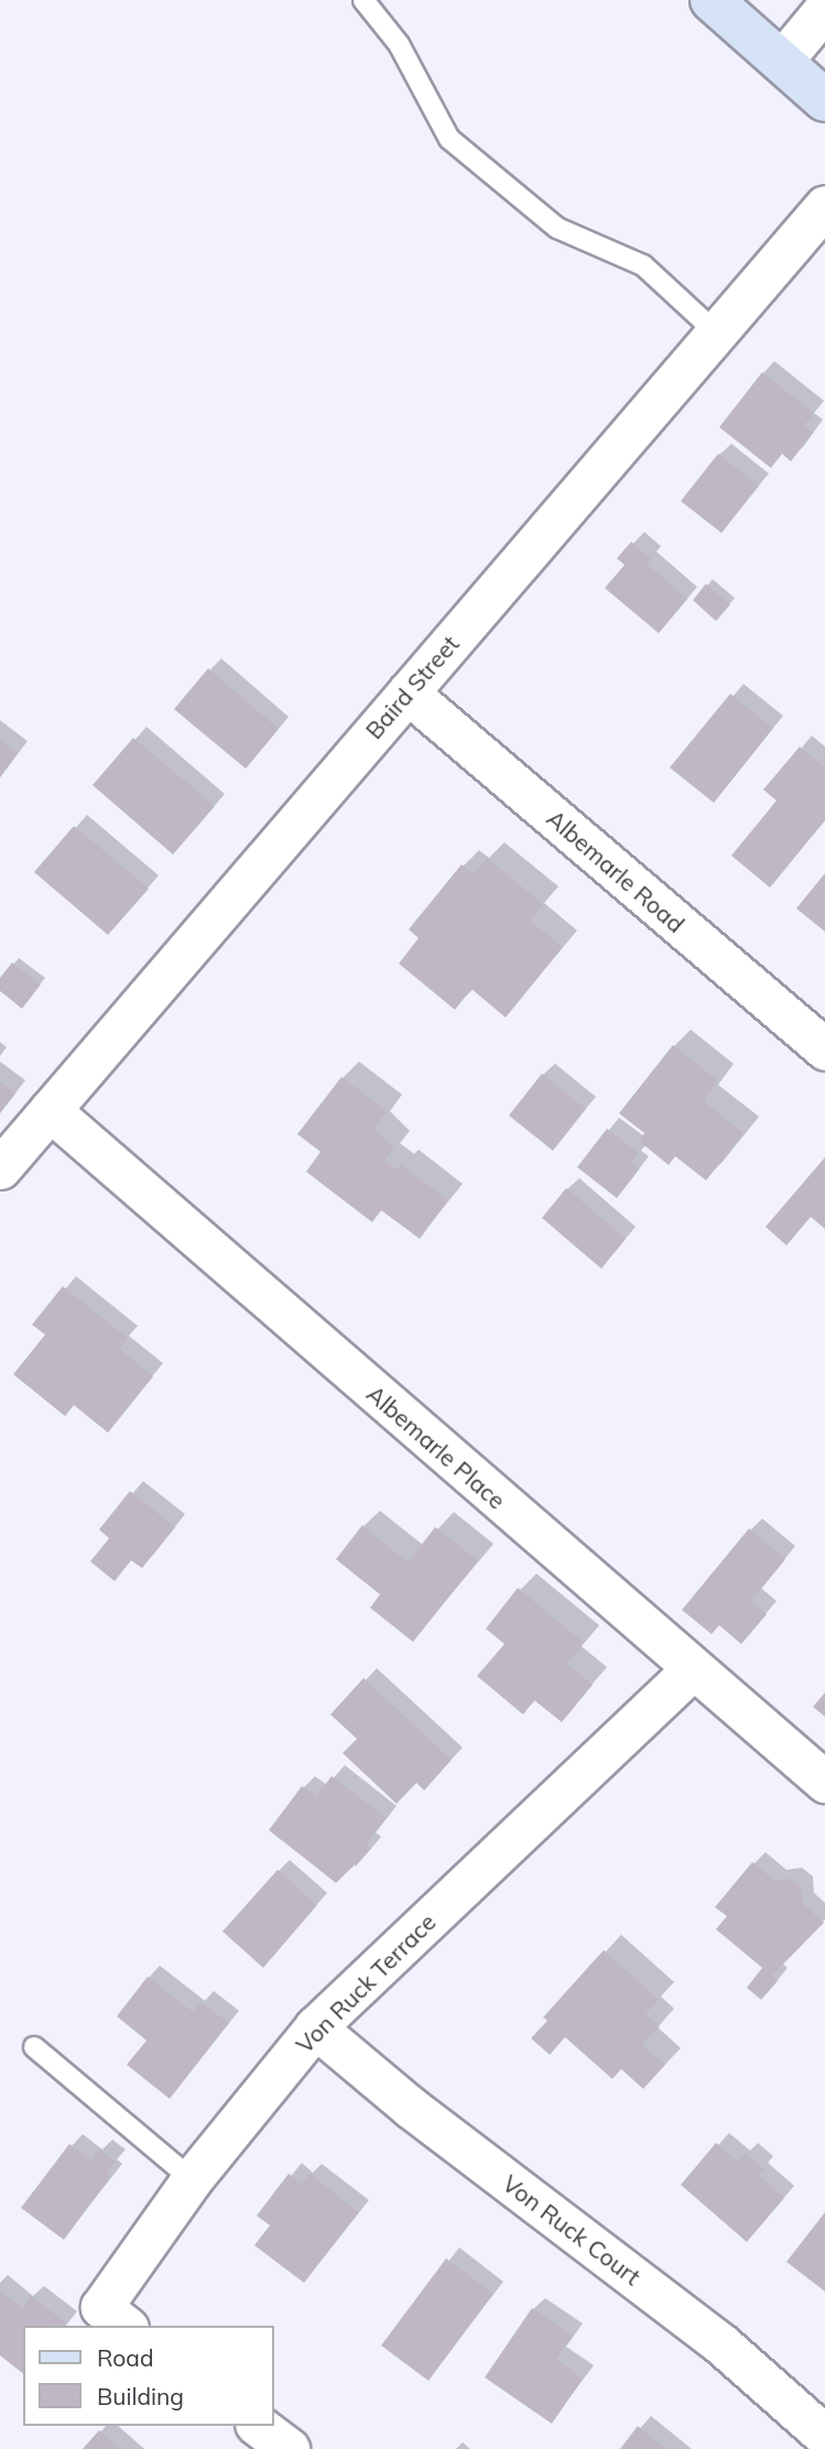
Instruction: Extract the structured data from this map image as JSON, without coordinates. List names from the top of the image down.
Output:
{
  "streets": {
    "street": [
      "Baird Street",
      "Albemarle Road",
      "Albemarle Place",
      "Von Ruck Terrace",
      "Von Ruck Court"
    ]
  },
  "crossings": [
    ["Baird Street", "Albemarle Road"],
    ["Baird Street", "Albemarle Place"],
    ["Albemarle Place", "Von Ruck Terrace"],
    ["Von Ruck Terrace", "Von Ruck Court"]
  ],
  "legend": ["Road", "Building"]
}
